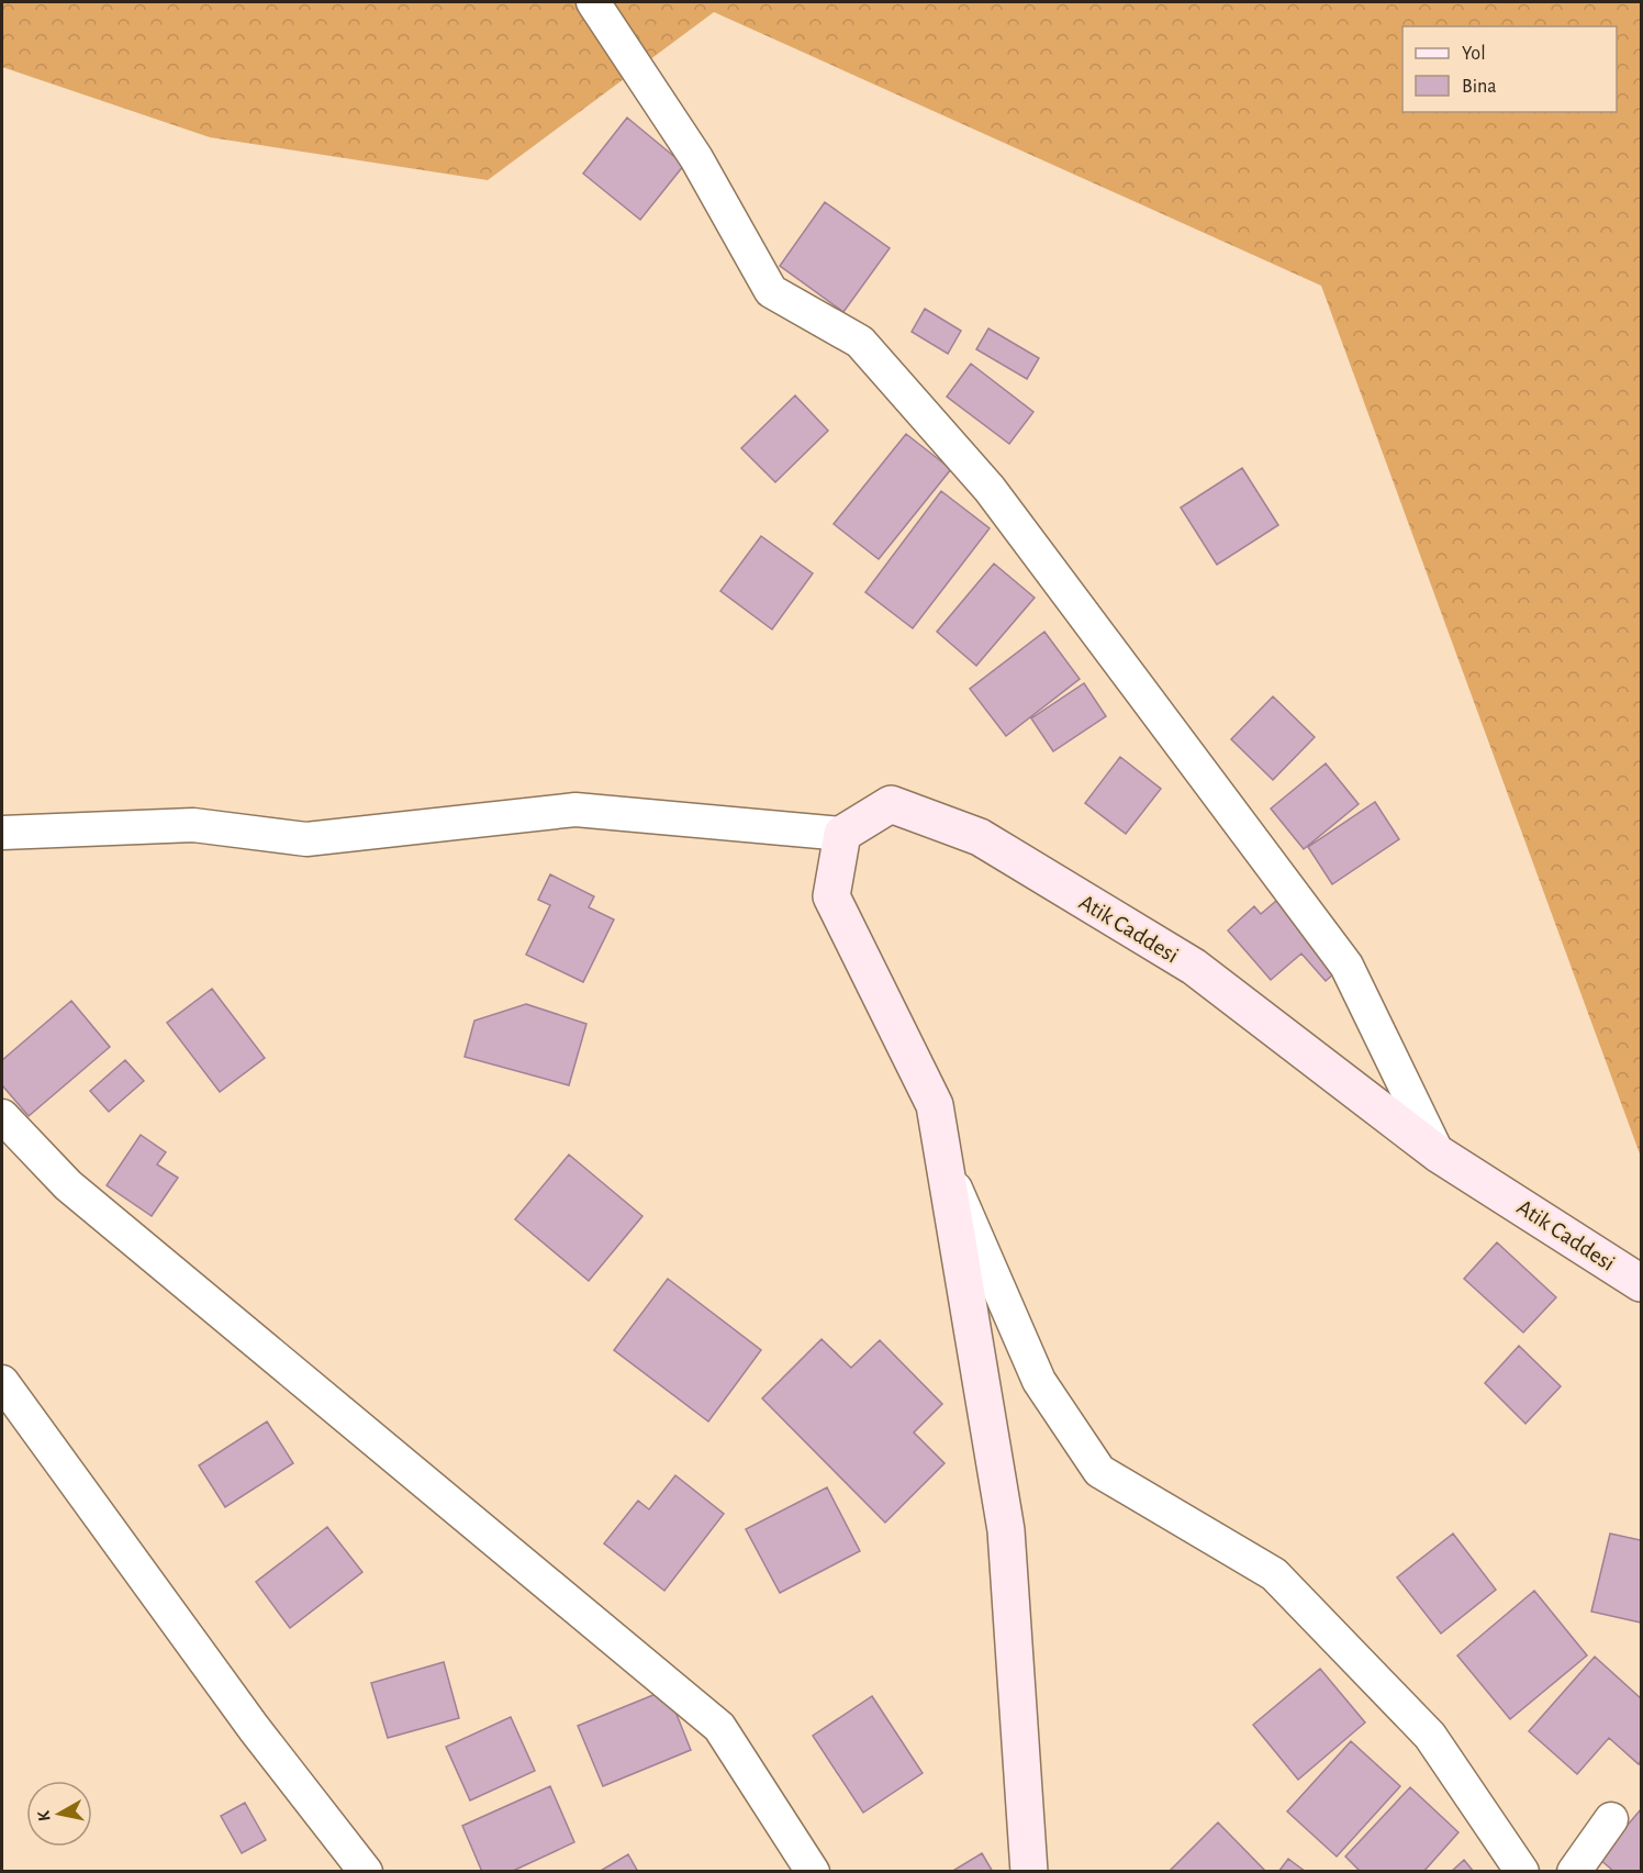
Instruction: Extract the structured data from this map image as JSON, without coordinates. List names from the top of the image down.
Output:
{
  "streets": {
    "street": ["Atik Caddesi"]
  },
  "legend": ["Yol", "Bina"],
  "north": "left"
}
